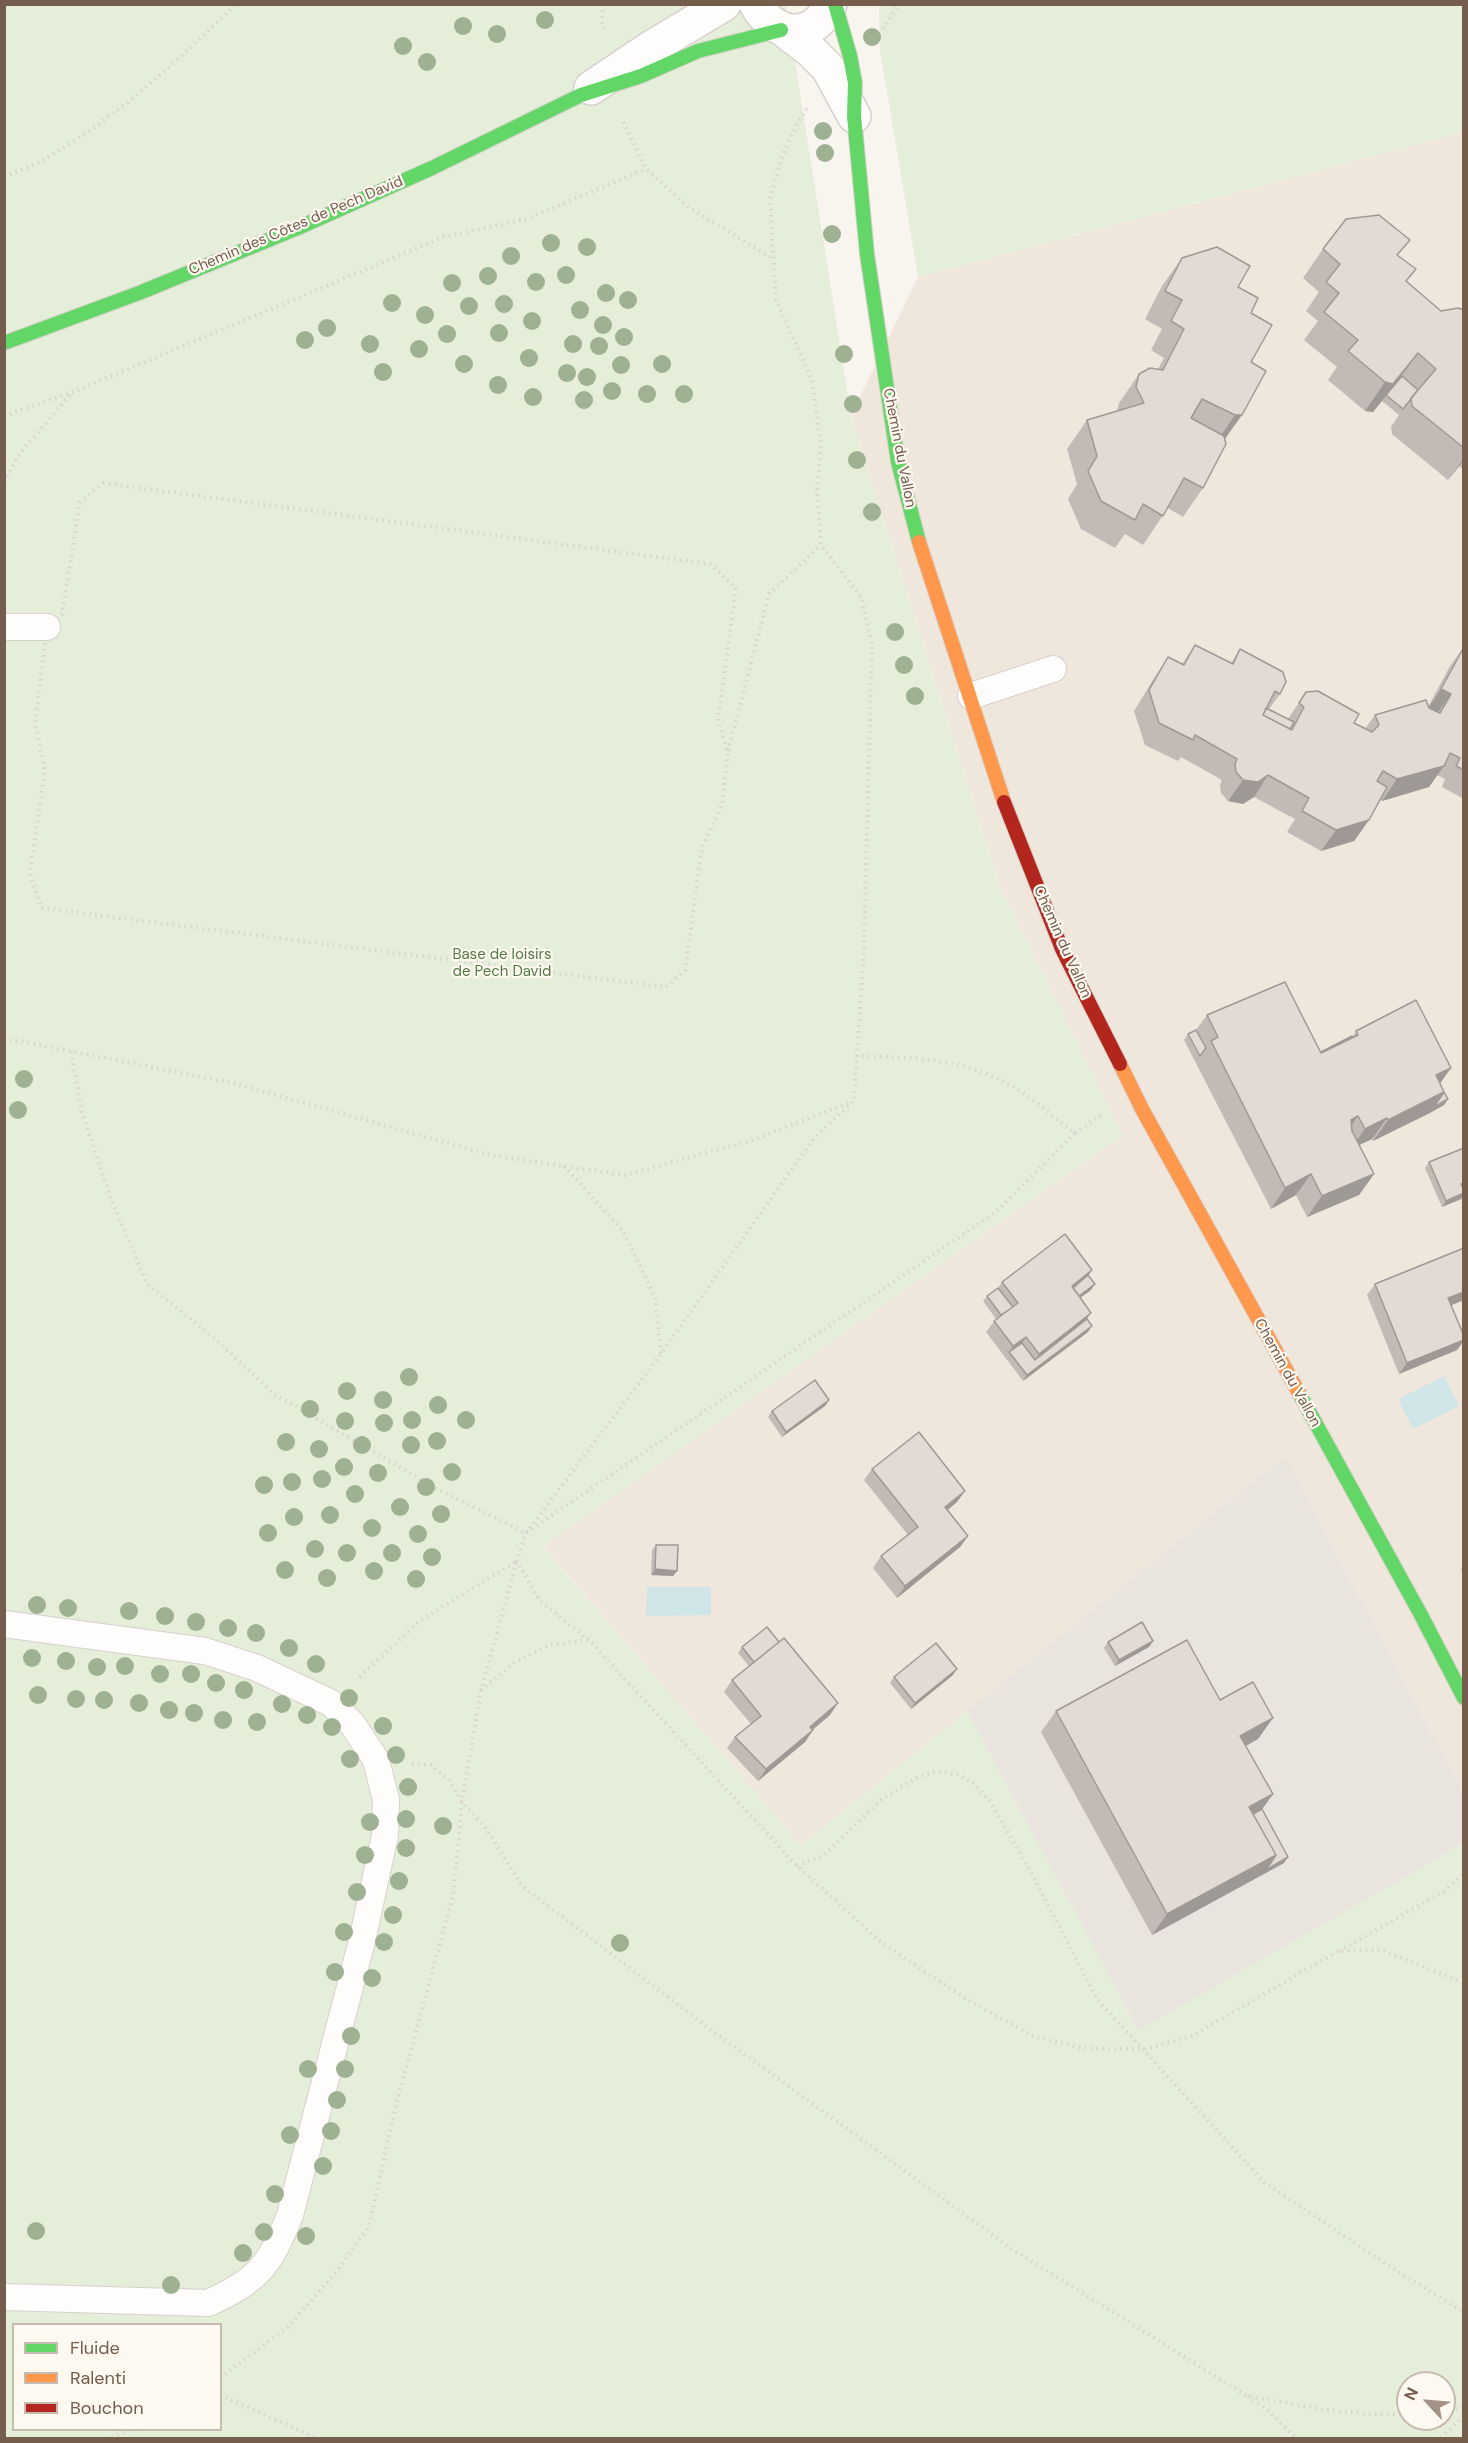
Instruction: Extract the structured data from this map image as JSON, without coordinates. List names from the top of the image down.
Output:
{
  "streets": {
    "street": ["Chemin des Côtes de Pech David", "Chemin du Vallon"]
  },
  "crossings": [
    ["Chemin des Côtes de Pech David", "Chemin du Vallon"]
  ],
  "parks": ["Base de loisirs de Pech David"],
  "legend": ["Fluide", "Ralenti", "Bouchon"],
  "north": "top left"
}
